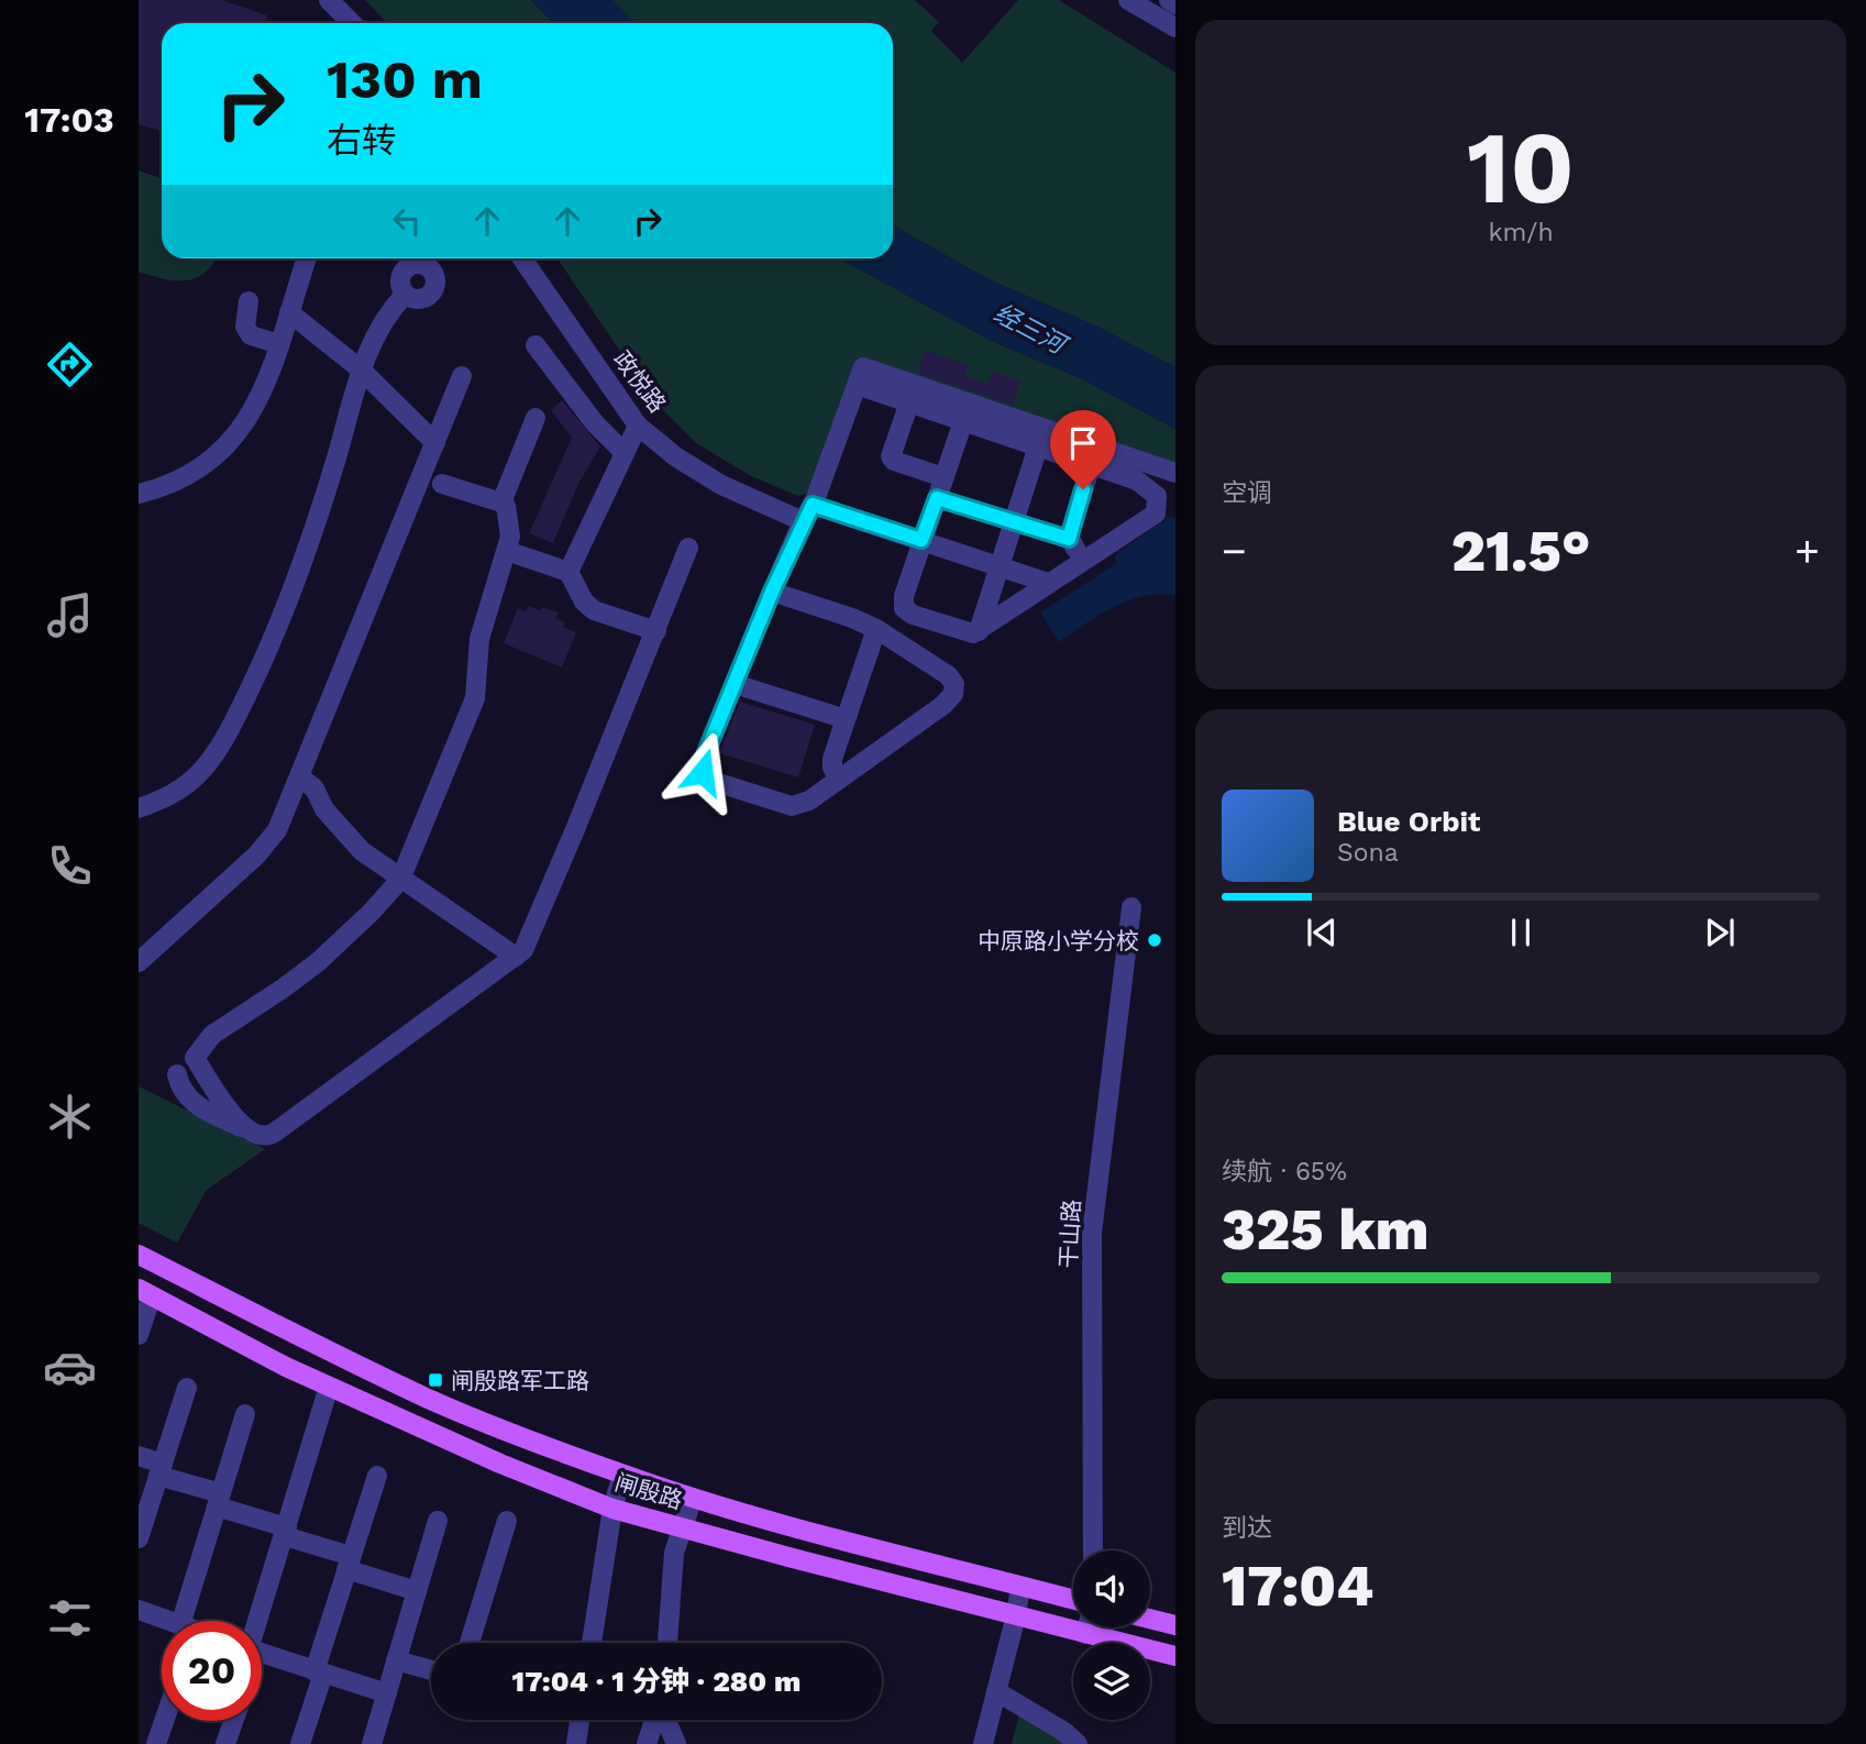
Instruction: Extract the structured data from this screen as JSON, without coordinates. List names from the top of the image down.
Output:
{
  "streets": {
    "main road": ["闸殷路"],
    "street": ["政悦路", "干山路"]
  },
  "water": ["经三河"],
  "places": {
    "other": ["中原路小学分校"],
    "transit": ["闸殷路军工路"]
  },
  "page": {
    "tabs": "17:03",
    "tile": [
      ["10", "km/h"],
      "空调",
      ["续航 · 65%", "325 km"],
      ["到达", "17:04"]
    ],
    "turn": ["130 m", "右转"],
    "heat": ["−", "21.5°", "+"],
    "song": ["Blue Orbit", "Sona"],
    "limit": "20",
    "trip": "17:04 · 1 分钟 · 280 m"
  }
}
